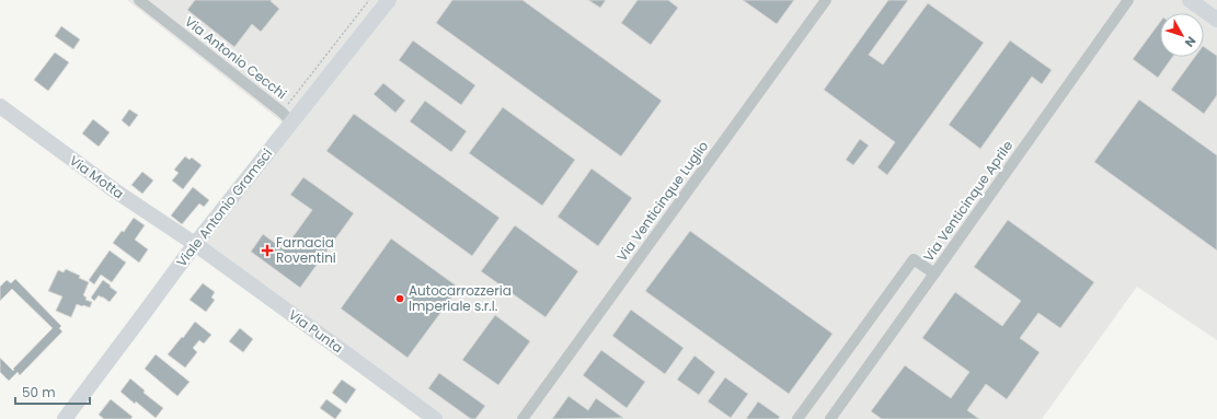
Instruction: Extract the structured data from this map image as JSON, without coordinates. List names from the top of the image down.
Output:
{
  "streets": {
    "street": [
      "Via Antonio Cecchi",
      "Via Motta",
      "Via Venticinque Luglio",
      "Via Venticinque Aprile",
      "Viale Antonio Gramsci",
      "Via Punta"
    ]
  },
  "crossings": [
    ["Via Antonio Cecchi", "Viale Antonio Gramsci"],
    ["Via Motta", "Viale Antonio Gramsci"],
    ["Via Motta", "Via Punta"],
    ["Viale Antonio Gramsci", "Via Punta"]
  ],
  "places": {
    "health": ["Farnacia Roventini"],
    "other": ["Autocarrozzeria Imperiale s.r.l."]
  },
  "scale_bar": "50 m",
  "north": "bottom right"
}
